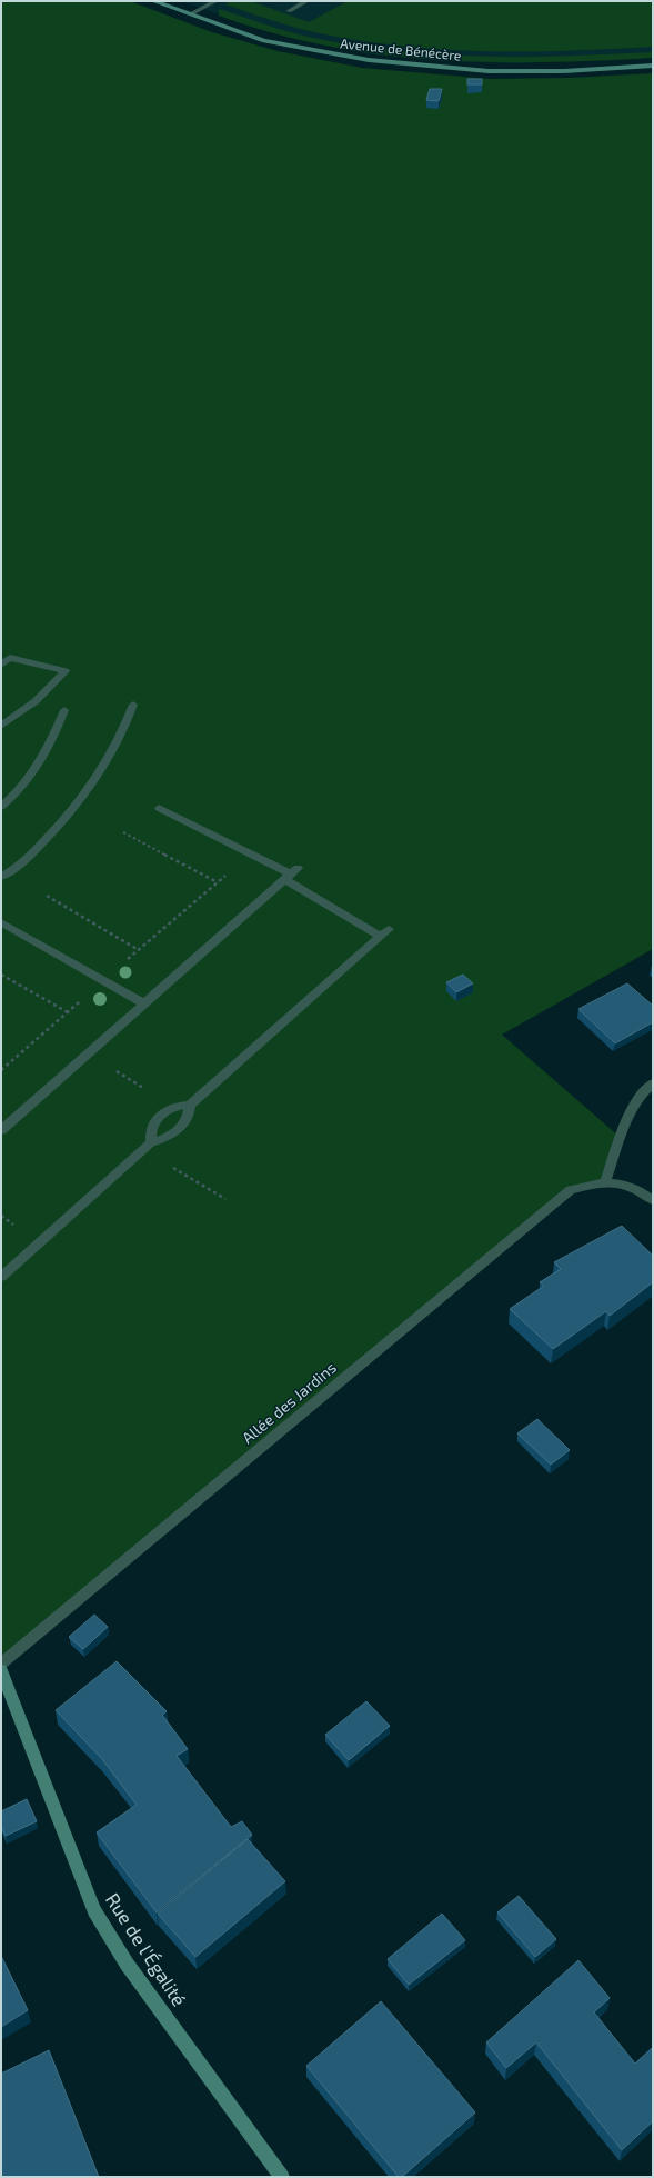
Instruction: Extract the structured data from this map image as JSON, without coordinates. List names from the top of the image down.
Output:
{
  "streets": {
    "street": ["Avenue de Bénécère", "Allée des Jardins", "Rue de l'Égalité"]
  }
}
